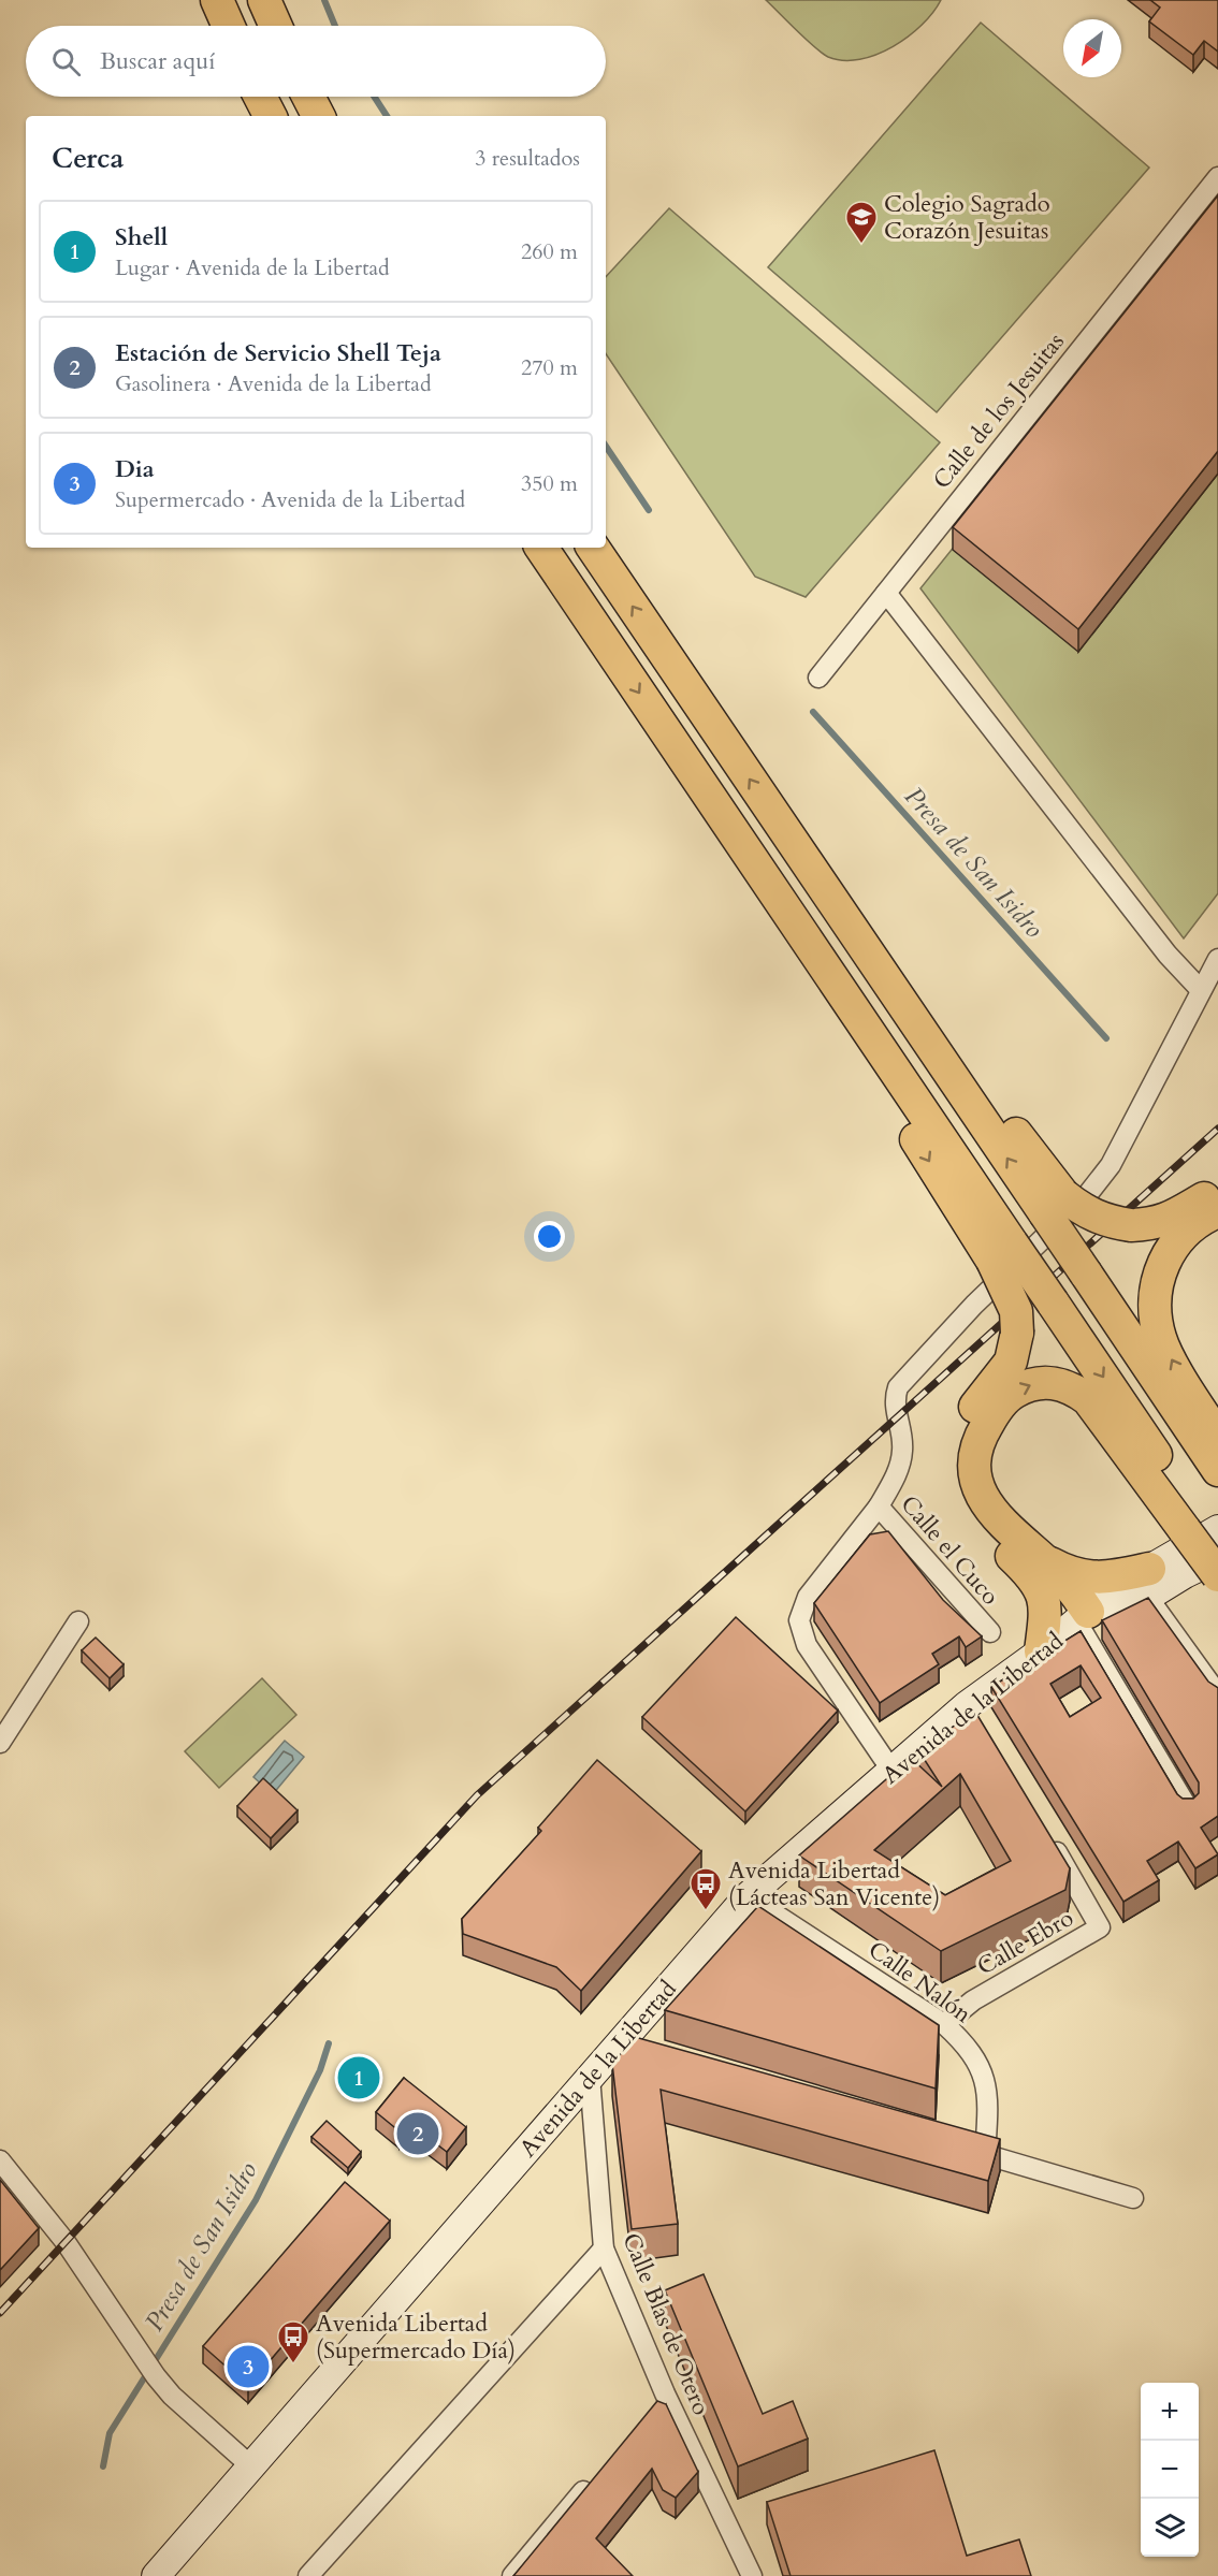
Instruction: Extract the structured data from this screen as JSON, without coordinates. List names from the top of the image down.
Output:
{
  "streets": {
    "main road": ["Avenida de la Libertad"],
    "street": [
      "Calle de los Jesuitas",
      "Calle el Cuco",
      "Calle Ebro",
      "Calle Nalón",
      "Calle Blas de Otero"
    ]
  },
  "crossings": [
    ["Calle el Cuco", "Avenida de la Libertad"],
    ["Avenida de la Libertad", "Calle Nalón"],
    ["Avenida de la Libertad", "Calle Blas de Otero"],
    ["Calle Ebro", "Calle Nalón"]
  ],
  "water": ["Presa de San Isidro"],
  "places": {
    "school or university": ["Colegio Sagrado Corazón Jesuitas"],
    "bus stop": ["Avenida Libertad (Lácteas San Vicente)", "Avenida Libertad (Supermercado Día)"]
  },
  "north": "bottom left",
  "page": {
    "search": "Buscar aquí",
    "heading": ["Cerca", "3 resultados"],
    "list": [
      {
        "mark": "1",
        "name": "Shell",
        "note": "Lugar · Avenida de la Libertad",
        "value": "260 m"
      },
      {
        "mark": "2",
        "name": "Estación de Servicio Shell Teja",
        "note": "Gasolinera · Avenida de la Libertad",
        "value": "270 m"
      },
      {
        "mark": "3",
        "name": "Dia",
        "note": "Supermercado · Avenida de la Libertad",
        "value": "350 m"
      }
    ],
    "pins": ["1", "2", "3"],
    "map_buttons": ["+", "−"]
  }
}
